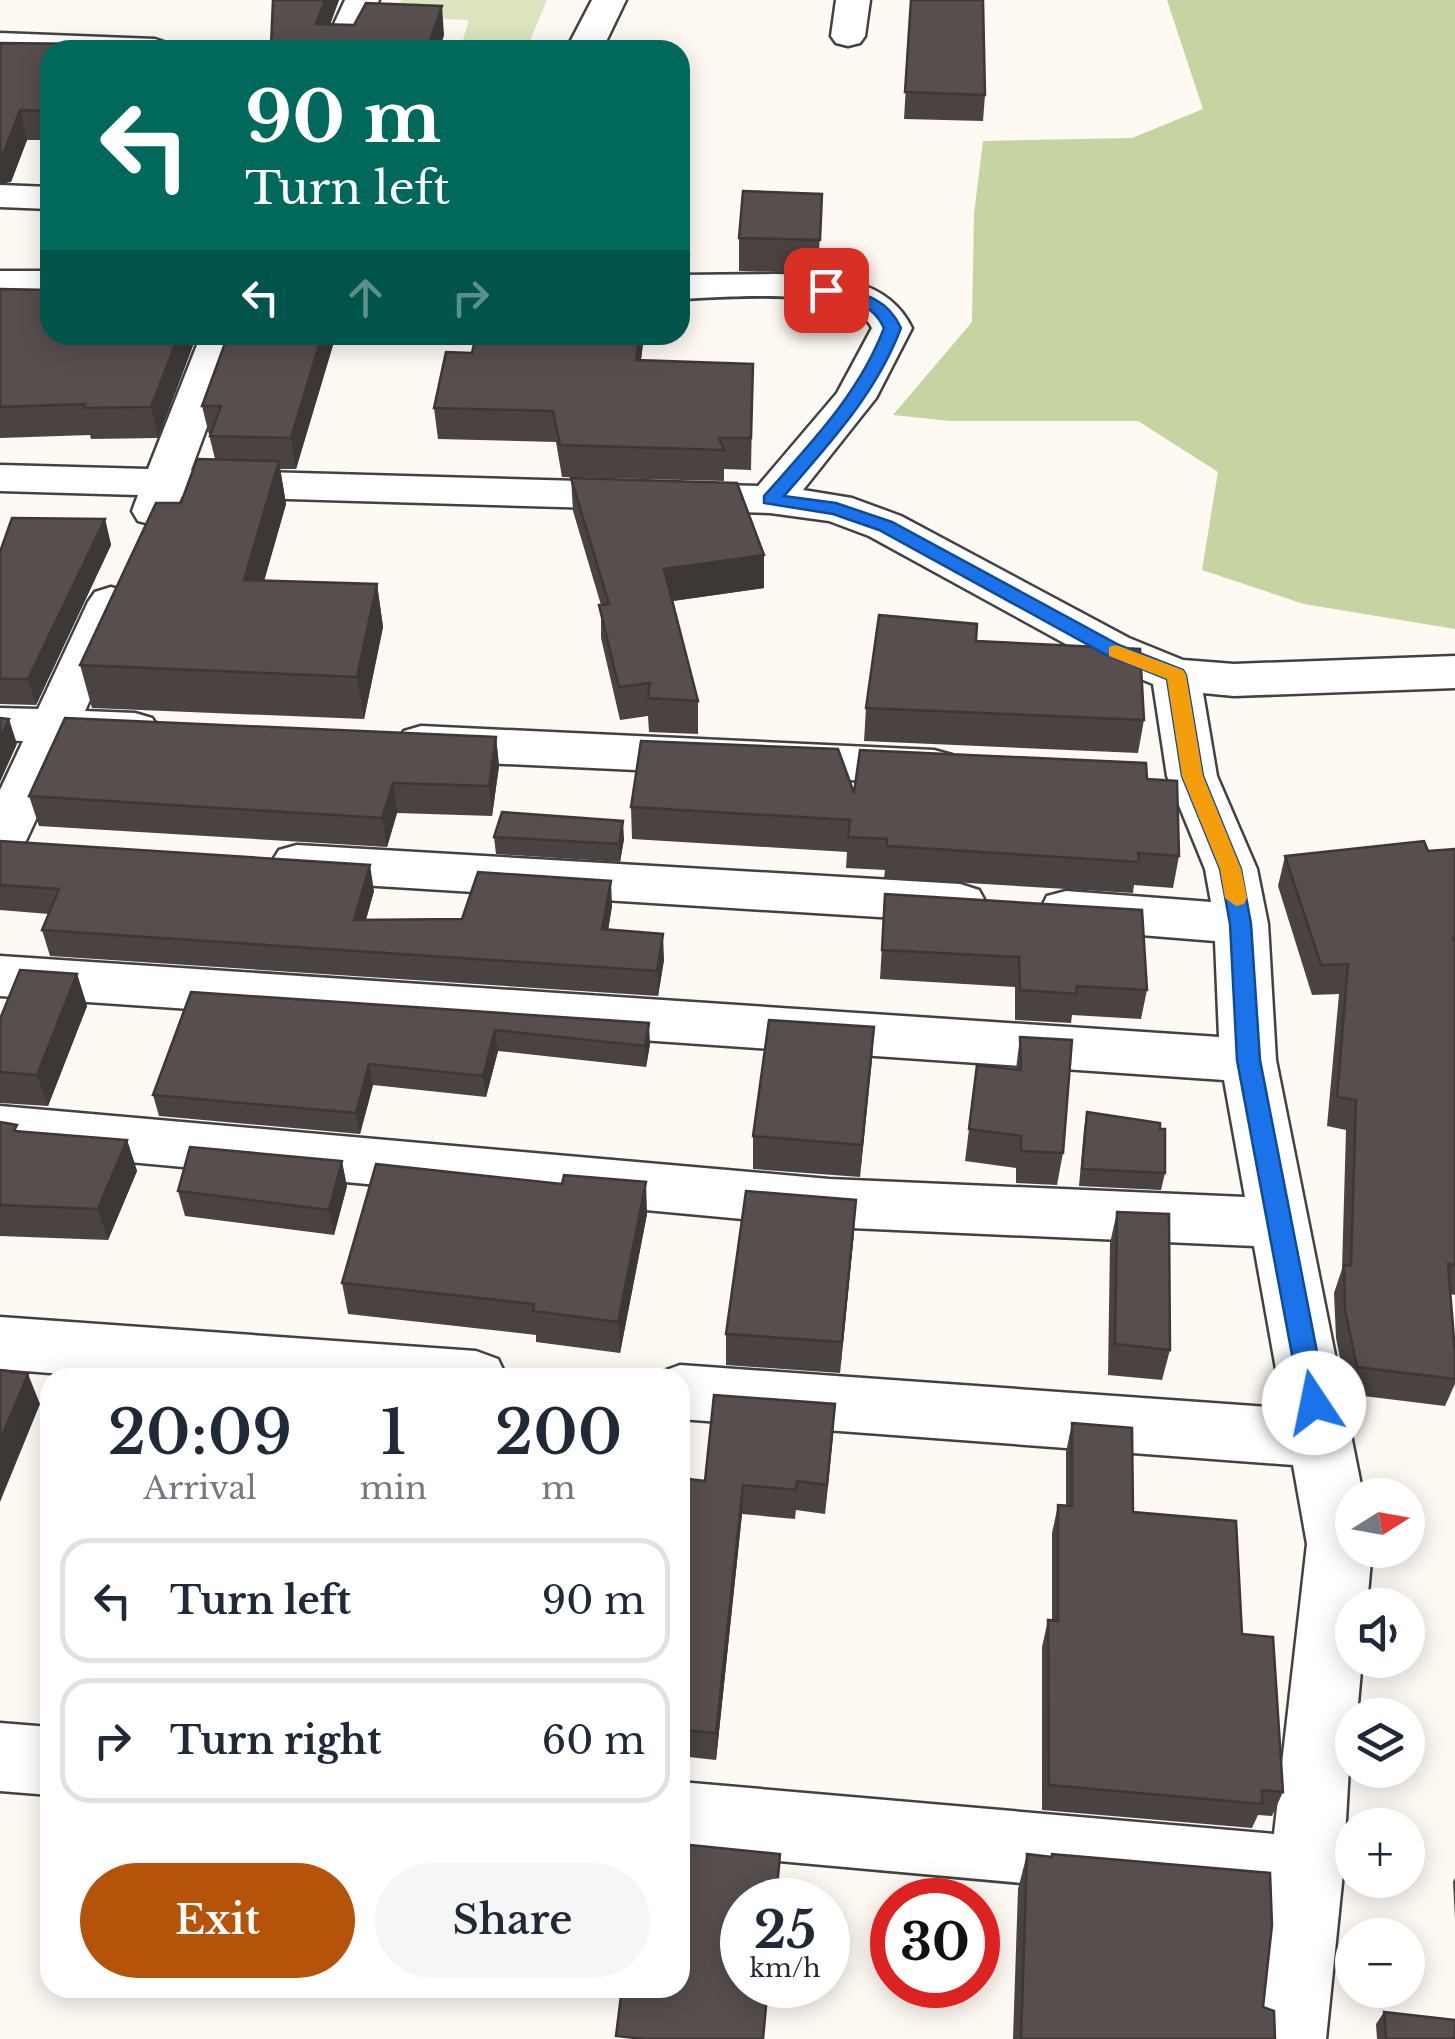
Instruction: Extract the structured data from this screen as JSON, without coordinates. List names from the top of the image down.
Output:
{
  "north": "right",
  "page": {
    "turn": ["90 m", "Turn left"],
    "eta": [
      "20:09",
      "Arrival",
      "1",
      "min",
      "200",
      "m"
    ],
    "map_buttons": ["+", "−"],
    "list": [
      {
        "name": "Turn left",
        "value": "90 m"
      },
      {
        "name": "Turn right",
        "value": "60 m"
      }
    ],
    "buttons": ["Exit", "Share"],
    "speed": "25 km/h",
    "limit": "30"
  }
}
